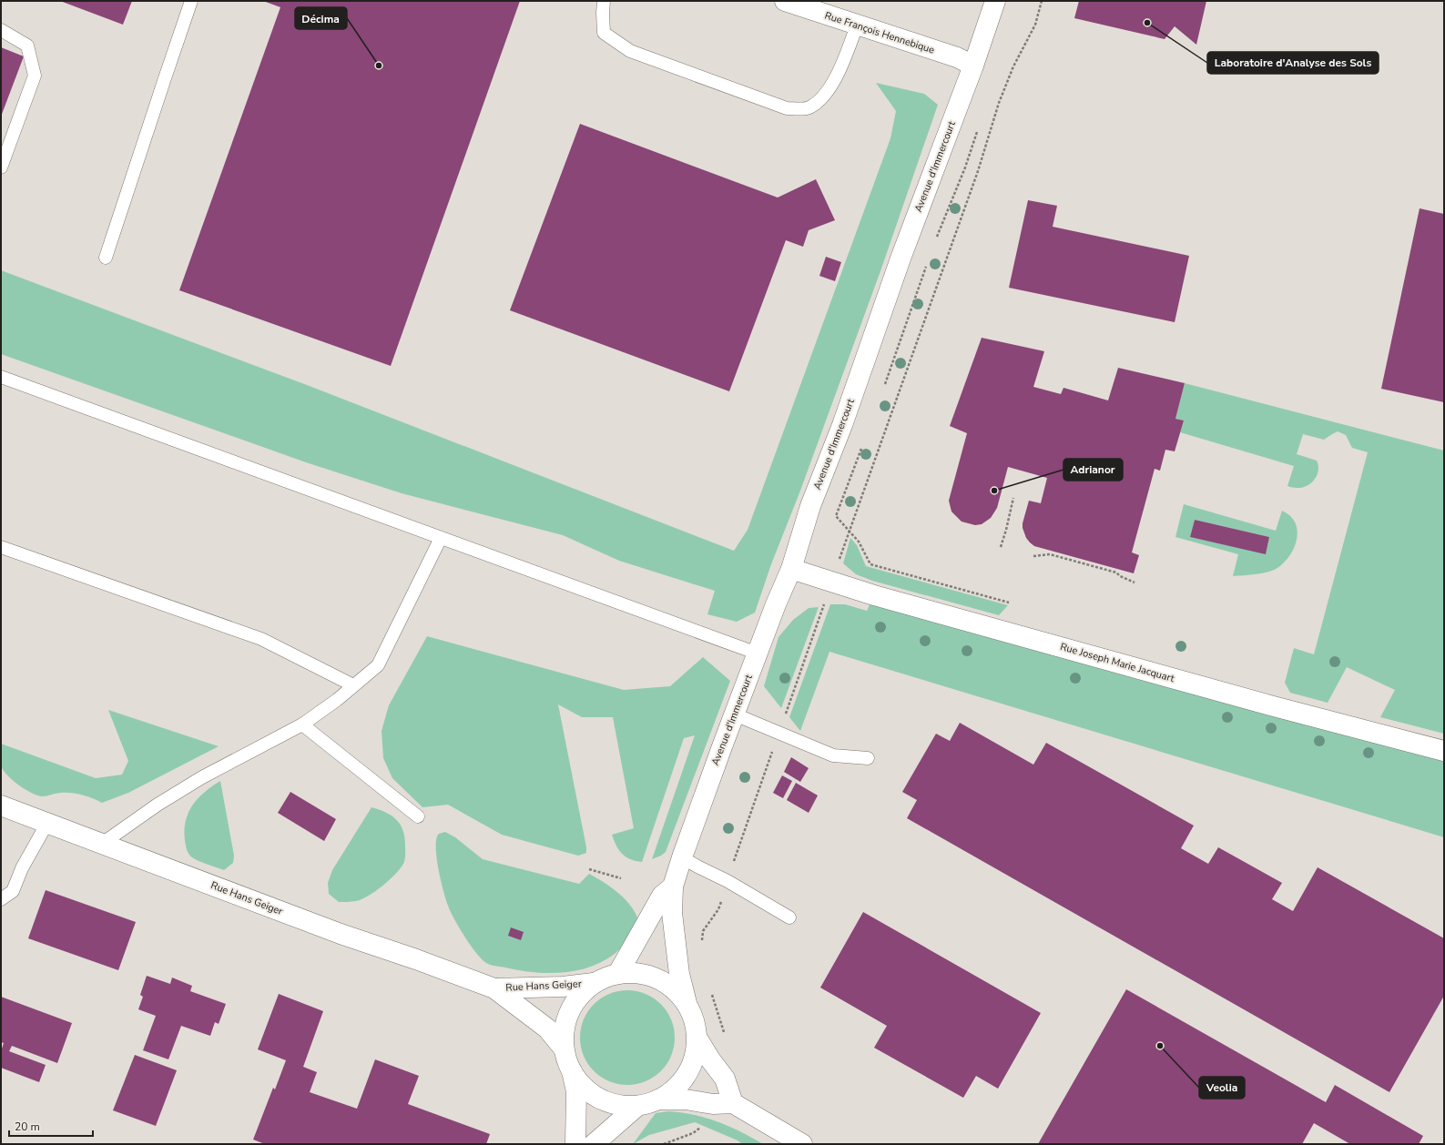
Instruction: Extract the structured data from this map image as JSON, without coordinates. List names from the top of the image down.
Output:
{
  "streets": {
    "street": [
      "Rue François Hennebique",
      "Avenue d'Immercourt",
      "Rue Joseph Marie Jacquart",
      "Rue Hans Geiger"
    ]
  },
  "crossings": [
    ["Rue François Hennebique", "Avenue d'Immercourt"],
    ["Avenue d'Immercourt", "Rue Joseph Marie Jacquart"]
  ],
  "places": [
    "Laboratoire d'Analyse des Sols",
    "Décima",
    "Adrianor",
    "Veolia"
  ],
  "scale_bar": "20 m"
}
